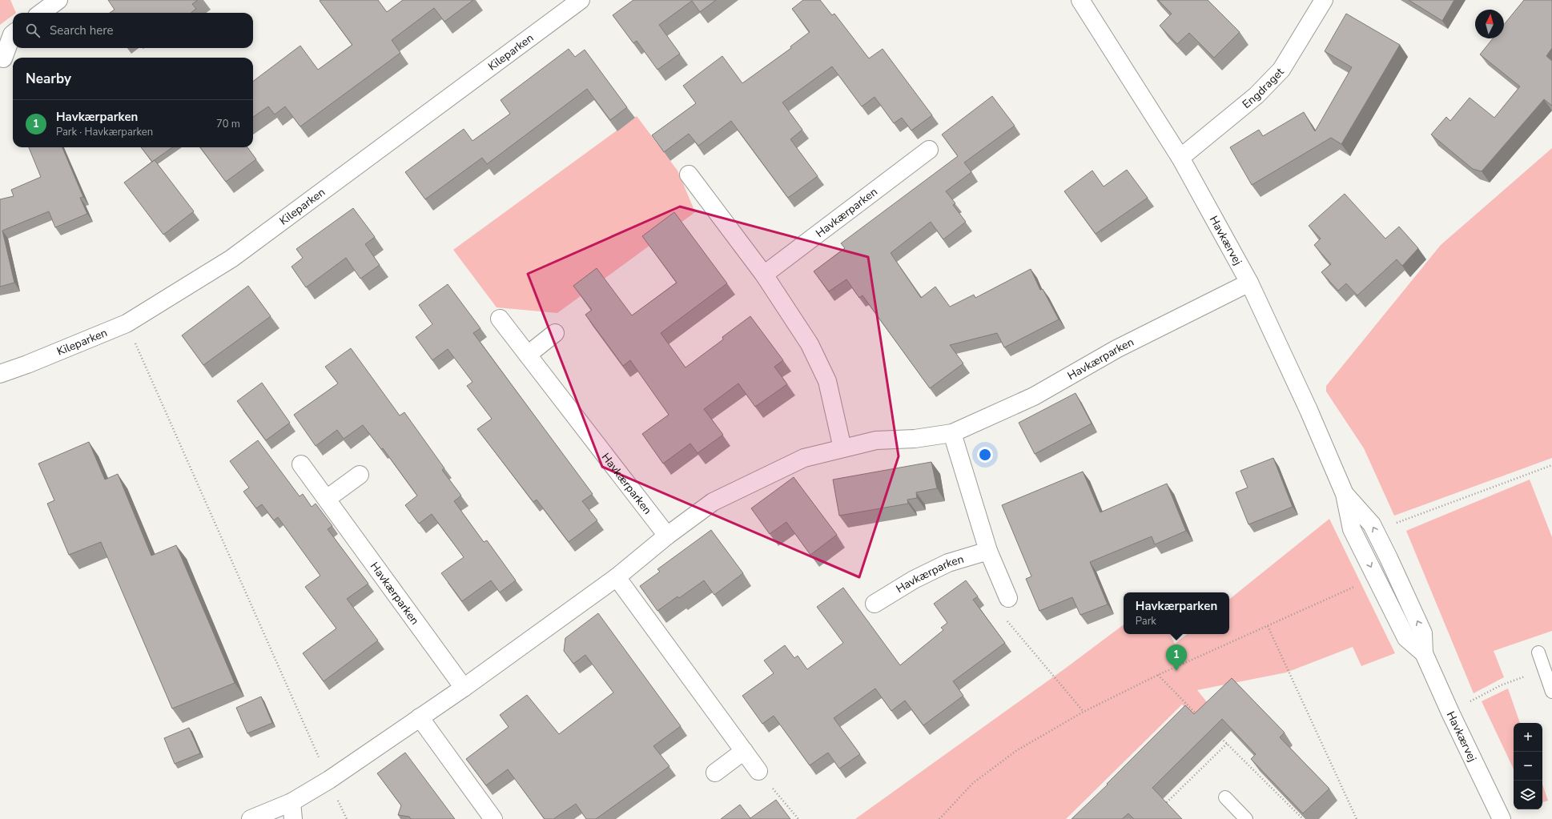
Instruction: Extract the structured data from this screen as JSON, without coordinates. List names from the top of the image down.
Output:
{
  "streets": {
    "street": [
      "Kileparken",
      "Engdraget",
      "Havkærparken",
      "Havkærvej"
    ]
  },
  "crossings": [
    ["Engdraget", "Havkærvej"],
    ["Havkærparken", "Havkærvej"]
  ],
  "north": "top",
  "page": {
    "search": "Search here",
    "heading": "Nearby",
    "list": [
      {
        "mark": "1",
        "name": "Havkærparken",
        "note": "Park · Havkærparken",
        "value": "70 m"
      }
    ],
    "popup": ["Havkærparken", "Park"],
    "pins": "1",
    "map_buttons": ["+", "−"]
  }
}
